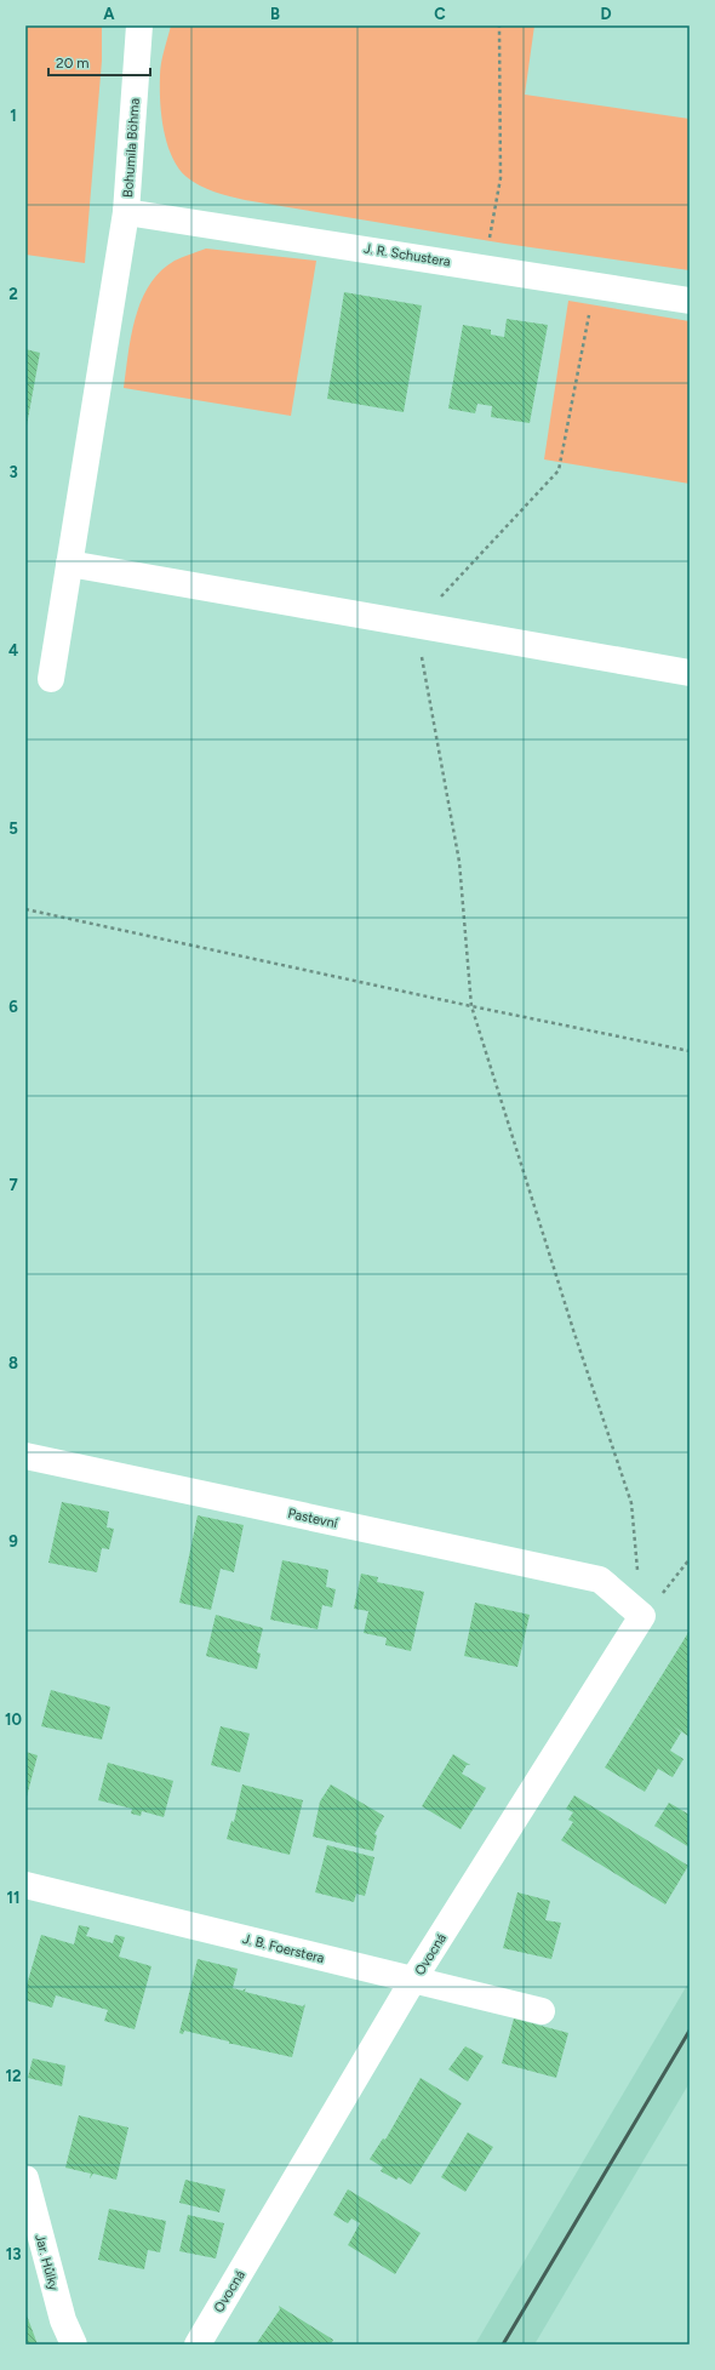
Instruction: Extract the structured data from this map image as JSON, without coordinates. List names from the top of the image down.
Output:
{
  "streets": {
    "street": [
      "Bohumila Böhma",
      "J. R. Schustera",
      "Pastevní",
      "J. B. Foerstera",
      "Ovocná",
      "Jar. Hůlky"
    ]
  },
  "crossings": [
    ["Bohumila Böhma", "J. R. Schustera"],
    ["Pastevní", "Ovocná"],
    ["J. B. Foerstera", "Ovocná"]
  ],
  "scale_bar": "20 m",
  "grid": {
    "columns": [
      "A",
      "B",
      "C",
      "D"
    ],
    "rows": [
      "1",
      "2",
      "3",
      "4",
      "5",
      "6",
      "7",
      "8",
      "9",
      "10",
      "11",
      "12",
      "13"
    ]
  }
}
